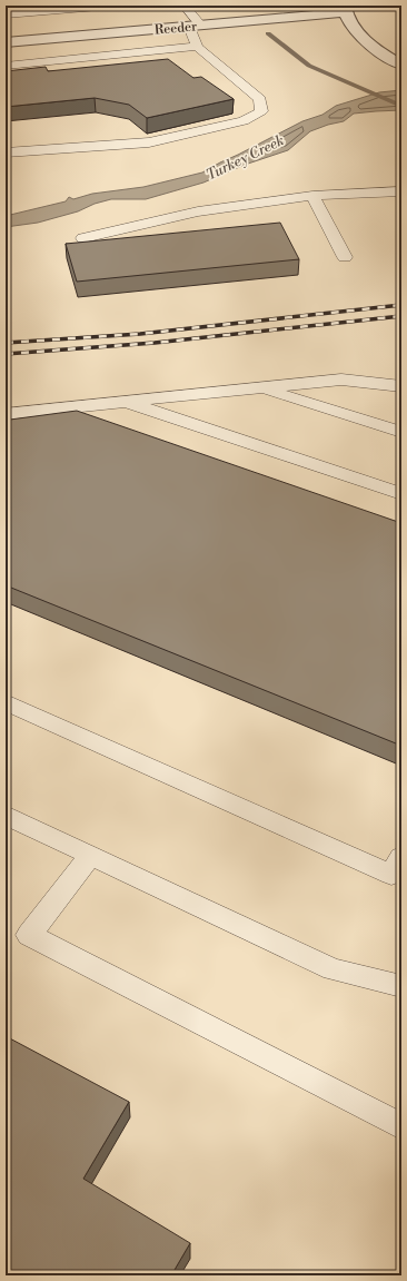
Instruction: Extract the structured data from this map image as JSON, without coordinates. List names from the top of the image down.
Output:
{
  "streets": {
    "street": ["Reeder"]
  },
  "water": ["Turkey Creek"]
}
